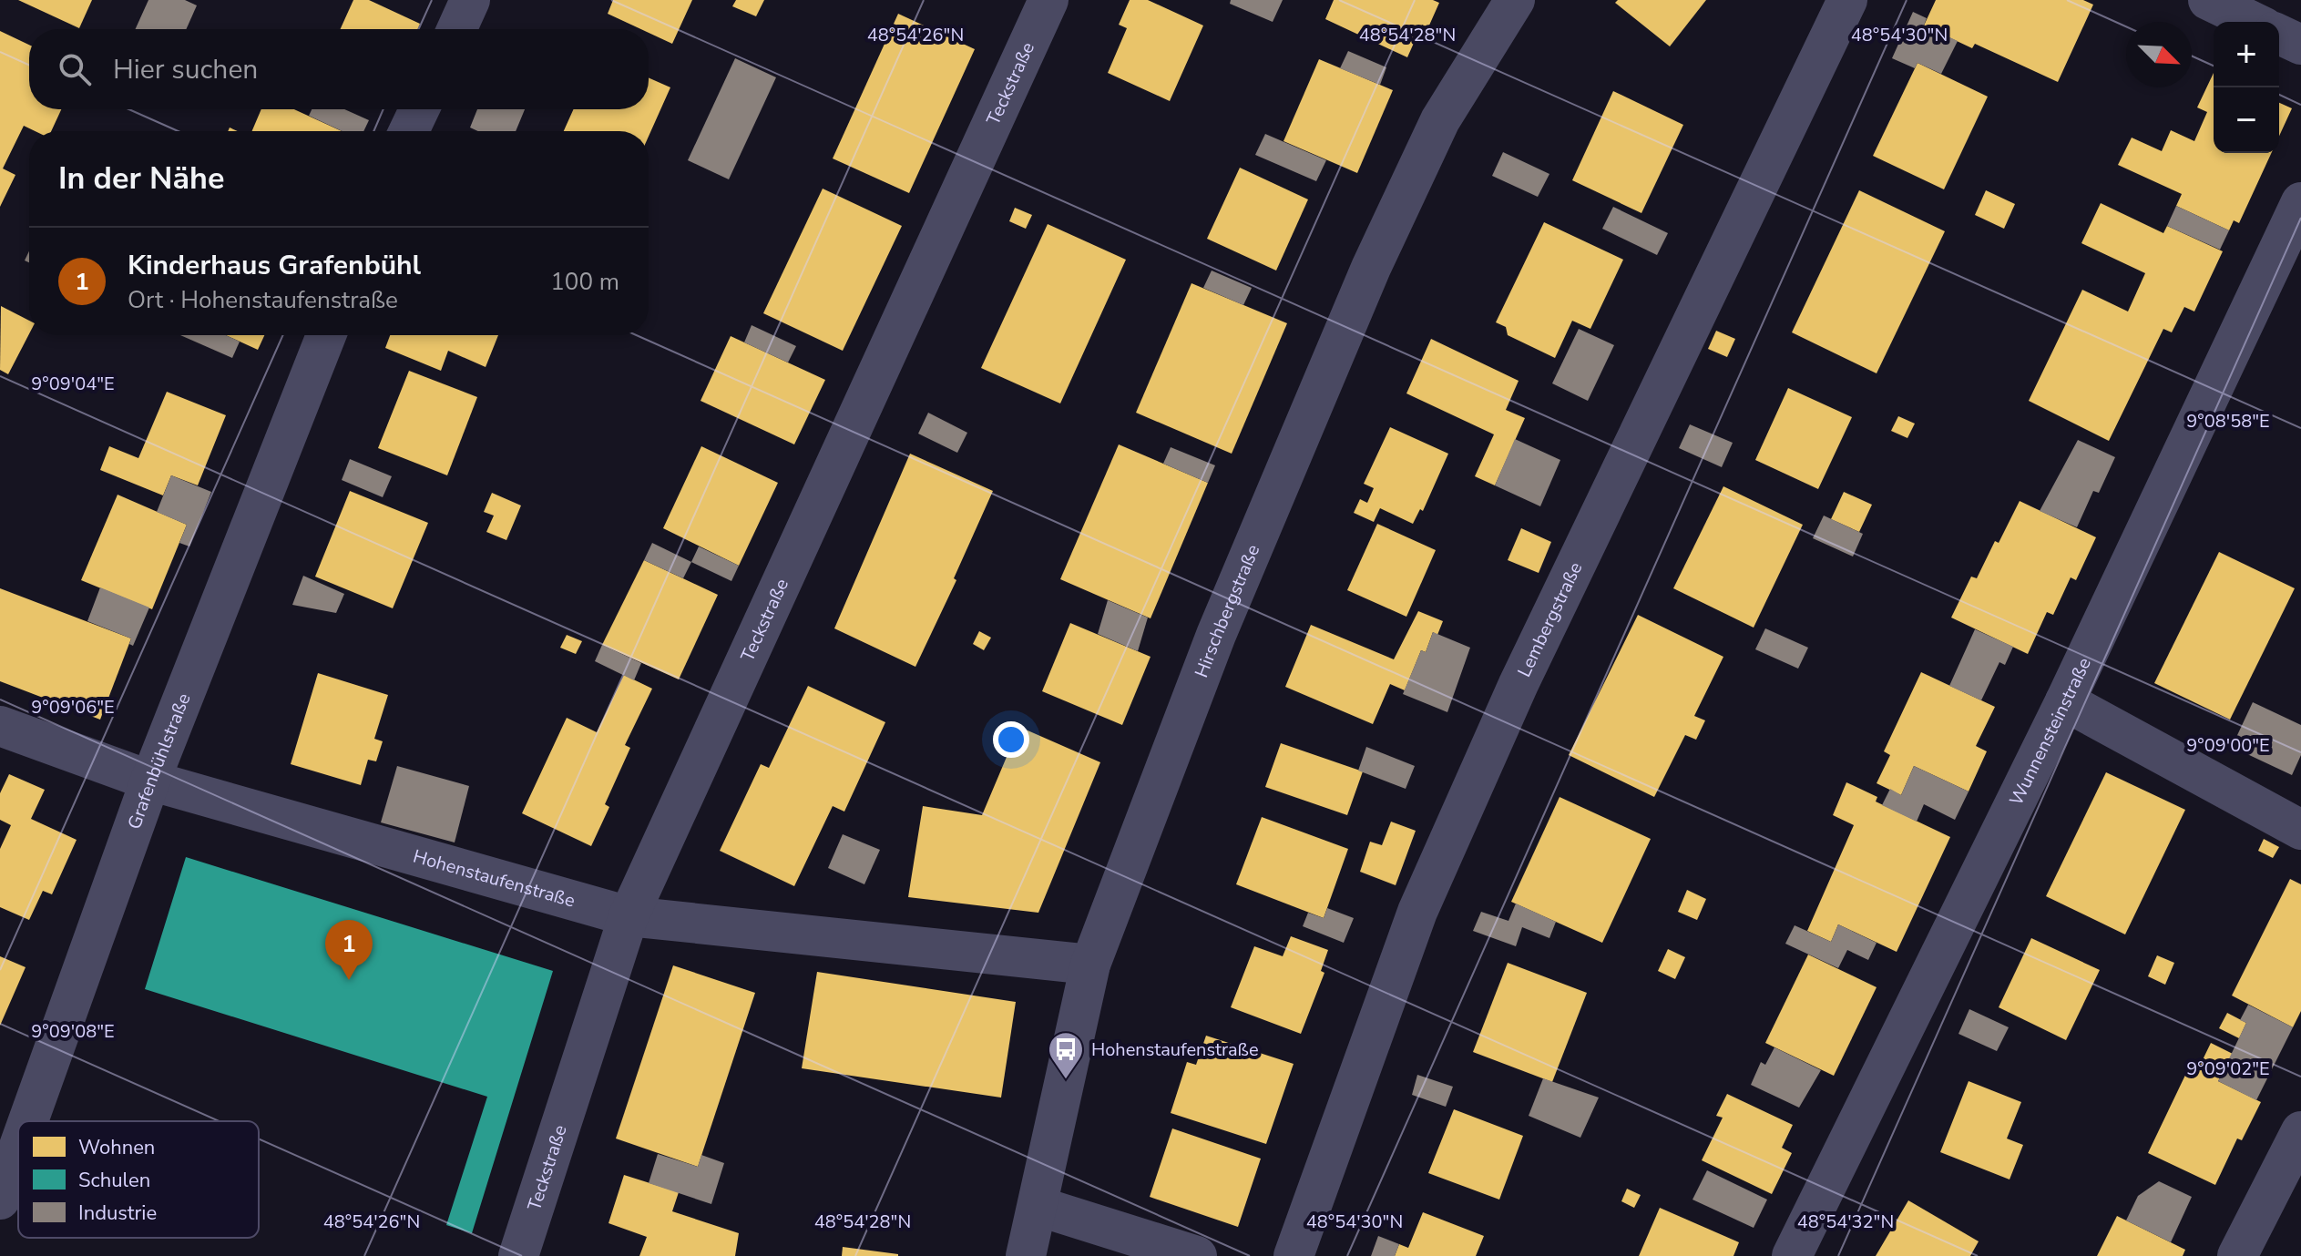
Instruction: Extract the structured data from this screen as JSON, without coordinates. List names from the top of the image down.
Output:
{
  "streets": {
    "street": [
      "Teckstraße",
      "Hirschbergstraße",
      "Lembergstraße",
      "Wunnensteinstraße",
      "Grafenbühlstraße",
      "Hohenstaufenstraße"
    ]
  },
  "crossings": [
    ["Teckstraße", "Hohenstaufenstraße"],
    ["Hirschbergstraße", "Hohenstaufenstraße"],
    ["Grafenbühlstraße", "Hohenstaufenstraße"]
  ],
  "places": {
    "bus stop": ["Hohenstaufenstraße"]
  },
  "legend": ["Wohnen", "Schulen", "Industrie"],
  "north": "bottom right",
  "page": {
    "map_buttons": ["+", "−"],
    "search": "Hier suchen",
    "heading": "In der Nähe",
    "list": [
      {
        "mark": "1",
        "name": "Kinderhaus Grafenbühl",
        "note": "Ort · Hohenstaufenstraße",
        "value": "100 m"
      }
    ],
    "pins": "1"
  },
  "coordinates": [
    "48°54'26\"N",
    "48°54'28\"N",
    "48°54'30\"N",
    "9°09'04\"E",
    "9°08'58\"E",
    "9°09'06\"E",
    "9°09'00\"E",
    "9°09'08\"E",
    "9°09'02\"E",
    "48°54'32\"N"
  ]
}
